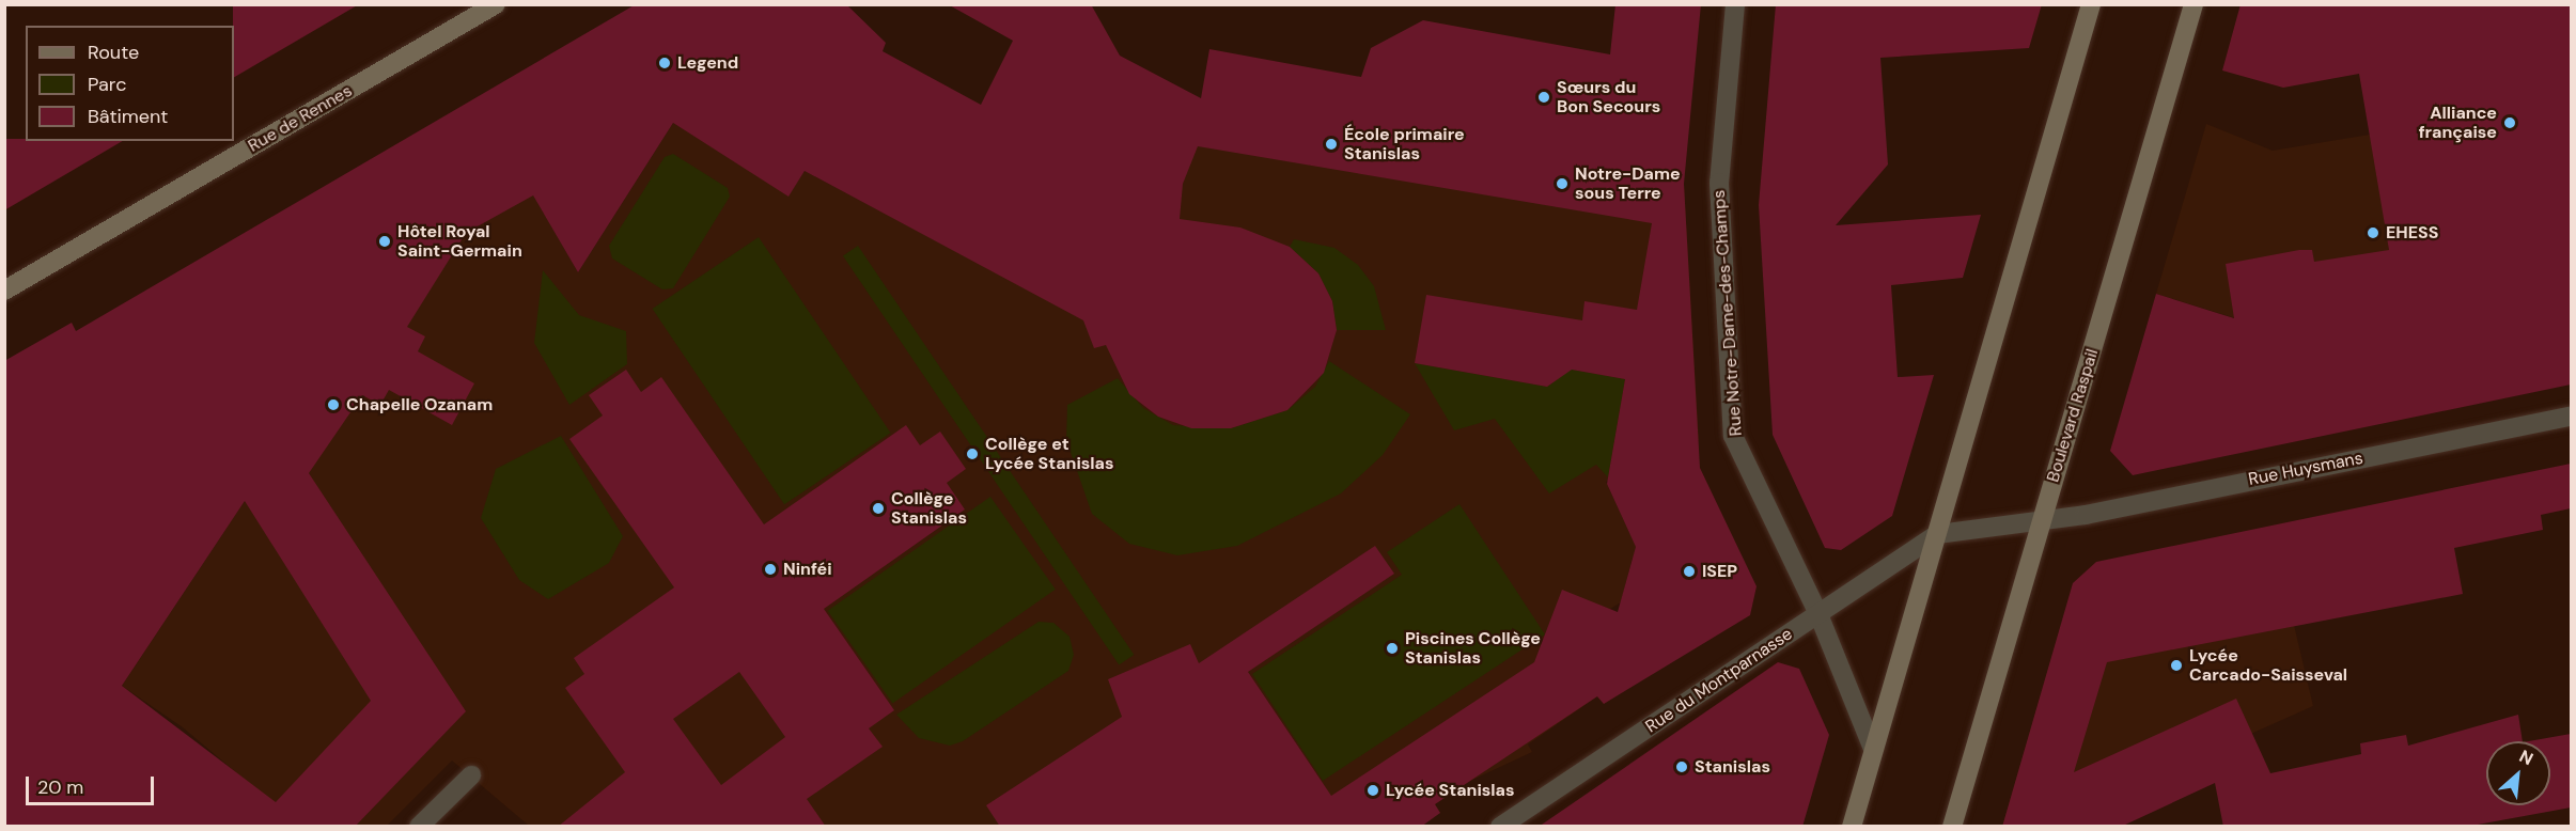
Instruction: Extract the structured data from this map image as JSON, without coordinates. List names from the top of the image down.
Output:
{
  "streets": {
    "main road": ["Rue de Rennes", "Boulevard Raspail"],
    "street": ["Rue Notre-Dame-des-Champs", "Rue Huysmans", "Rue du Montparnasse"]
  },
  "crossings": [
    ["Rue Notre-Dame-des-Champs", "Rue du Montparnasse"],
    ["Boulevard Raspail", "Rue Huysmans"],
    ["Rue Huysmans", "Rue du Montparnasse"]
  ],
  "places": [
    "Legend",
    "Sœurs du Bon Secours",
    "Alliance française",
    "École primaire Stanislas",
    "Notre-Dame sous Terre",
    "EHESS",
    "Hôtel Royal Saint-Germain",
    "Chapelle Ozanam",
    "Collège et Lycée Stanislas",
    "Collège Stanislas",
    "Ninféi",
    "ISEP",
    "Piscines Collège Stanislas",
    "Lycée Carcado-Saisseval",
    "Stanislas",
    "Lycée Stanislas"
  ],
  "legend": ["Route", "Parc", "Bâtiment"],
  "scale_bar": "20 m",
  "north": "top right"
}
